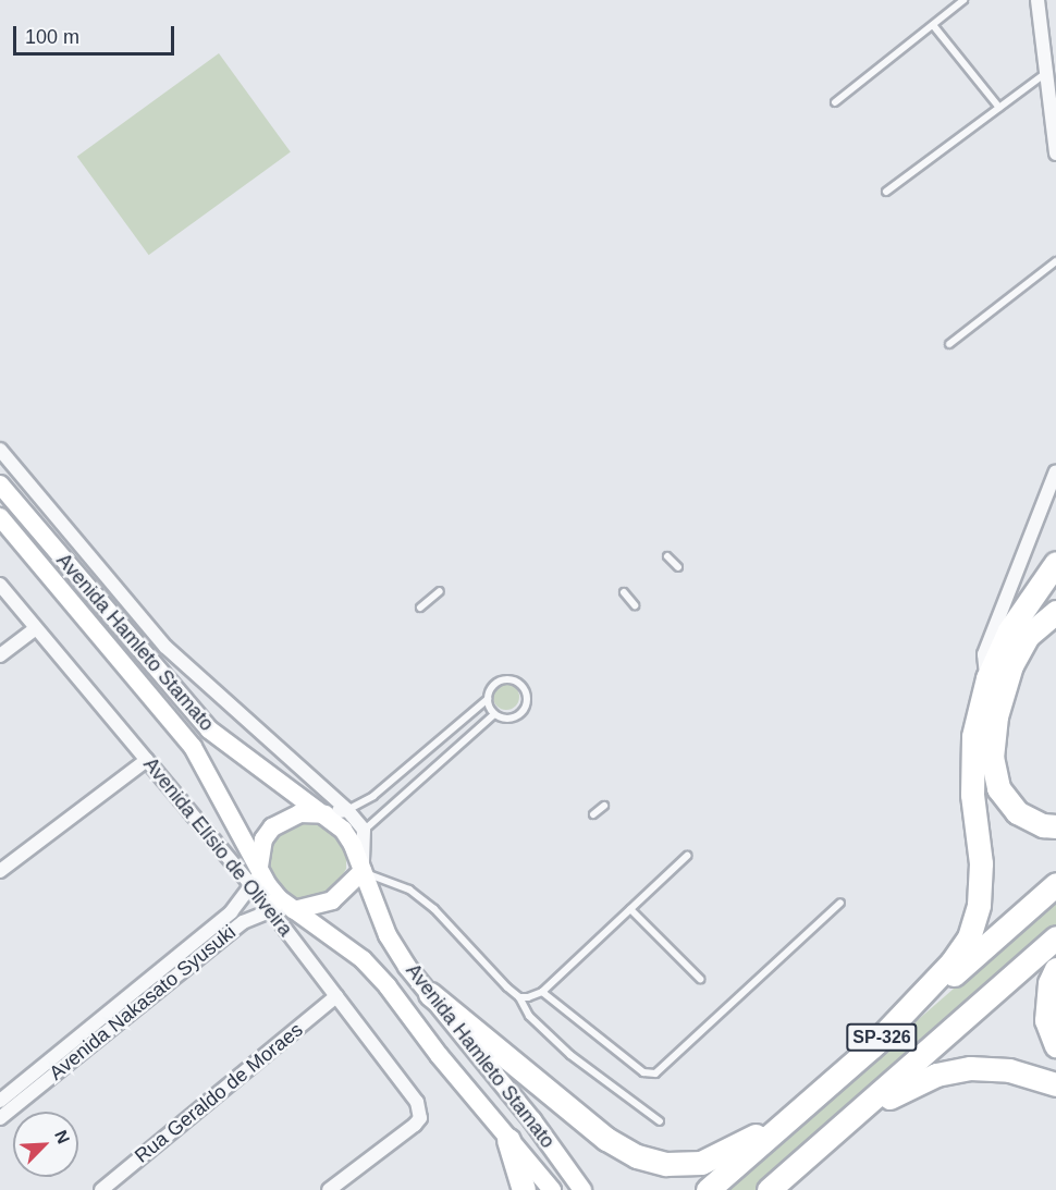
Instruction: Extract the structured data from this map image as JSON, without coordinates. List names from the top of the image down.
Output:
{
  "streets": {
    "highway": ["SP-326"],
    "main road": ["Avenida Hamleto Stamato"],
    "street": ["Avenida Elísio de Oliveira", "Avenida Nakasato Syusuki", "Rua Geraldo de Moraes"]
  },
  "crossings": [
    ["Avenida Hamleto Stamato", "Avenida Nakasato Syusuki"],
    ["Avenida Elísio de Oliveira", "Avenida Nakasato Syusuki"],
    ["Avenida Elísio de Oliveira", "Rua Geraldo de Moraes"]
  ],
  "scale_bar": "100 m",
  "north": "top right"
}
